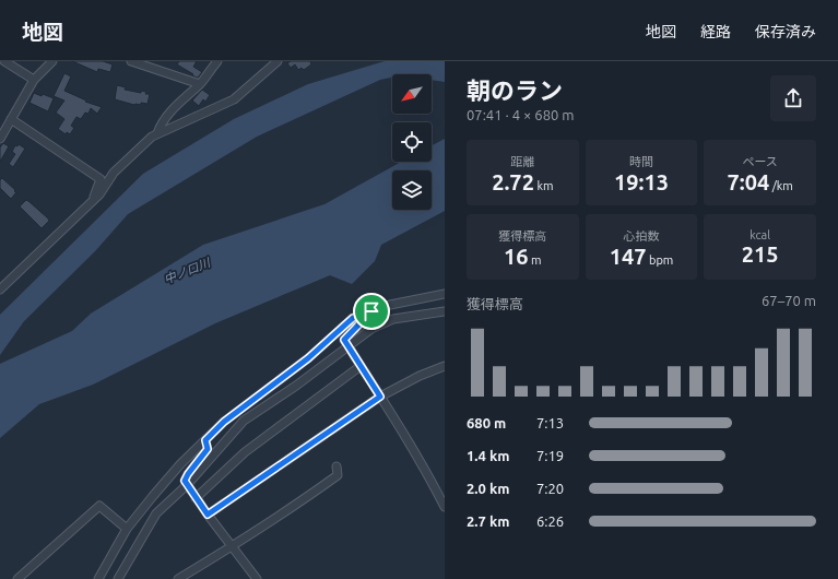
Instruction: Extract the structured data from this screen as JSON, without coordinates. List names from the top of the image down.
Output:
{
  "water": ["中ノ口川"],
  "north": "bottom left",
  "page": {
    "header": "地図",
    "nav": ["地図", "経路", "保存済み"],
    "heading": ["朝のラン", "07:41 · 4 × 680 m"],
    "stats": [
      ["距離", "2.72 km"],
      ["時間", "19:13"],
      ["ペース", "7:04 /km"],
      ["獲得標高", "16 m"],
      ["心拍数", "147 bpm"],
      ["kcal", "215"]
    ],
    "chart": ["獲得標高", "67–70 m"],
    "list": [
      {
        "name": "680 m",
        "note": "7:13"
      },
      {
        "name": "1.4 km",
        "note": "7:19"
      },
      {
        "name": "2.0 km",
        "note": "7:20"
      },
      {
        "name": "2.7 km",
        "note": "6:26"
      }
    ]
  }
}
